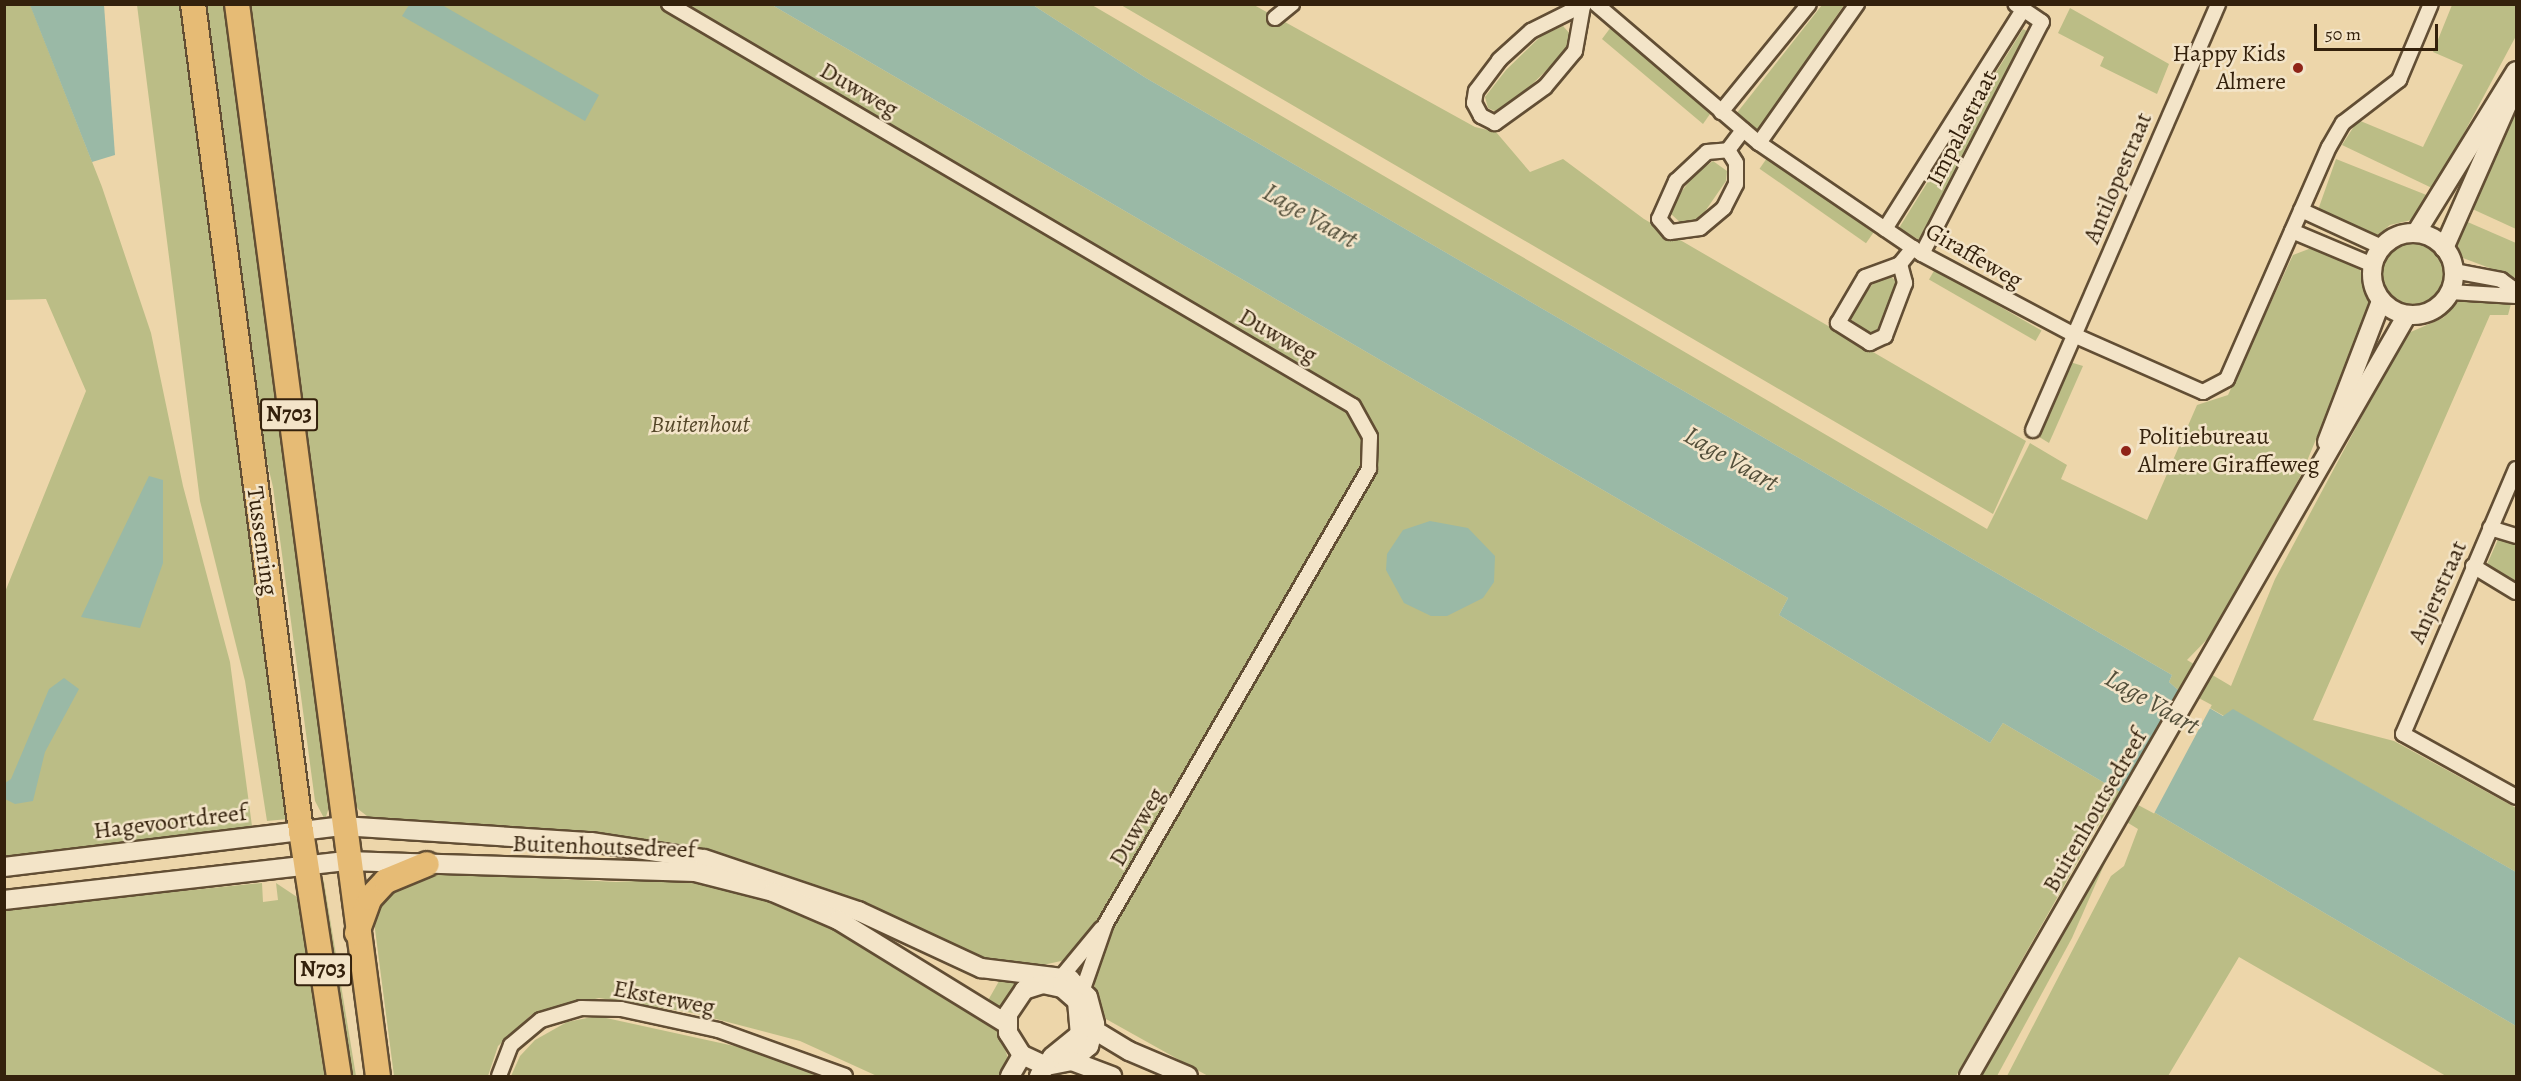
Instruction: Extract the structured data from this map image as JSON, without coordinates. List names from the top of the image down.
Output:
{
  "streets": {
    "highway": ["N703", "Tussenring"],
    "main road": ["Buitenhoutsedreef", "Hagevoortdreef"],
    "street": [
      "Duwweg",
      "Impalastraat",
      "Antilopestraat",
      "Giraffeweg",
      "Anjerstraat",
      "Eksterweg"
    ]
  },
  "crossings": [
    ["Duwweg", "Buitenhoutsedreef"],
    ["Impalastraat", "Giraffeweg"],
    ["Antilopestraat", "Giraffeweg"],
    ["Tussenring", "Buitenhoutsedreef"],
    ["Tussenring", "Hagevoortdreef"],
    ["Buitenhoutsedreef", "Hagevoortdreef"]
  ],
  "water": ["Lage Vaart"],
  "parks": ["Buitenhout"],
  "places": ["Happy Kids Almere", "Politiebureau Almere Giraffeweg"],
  "scale_bar": "50 m"
}
